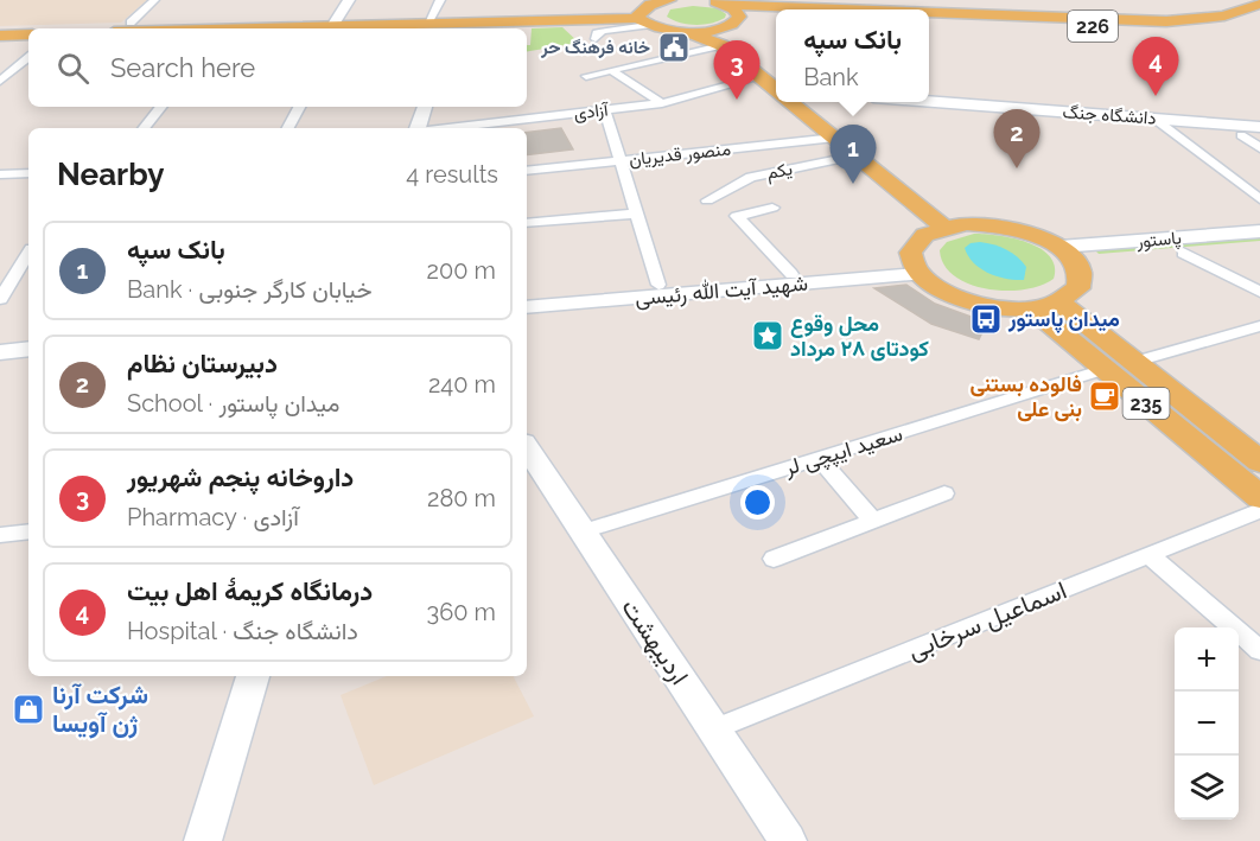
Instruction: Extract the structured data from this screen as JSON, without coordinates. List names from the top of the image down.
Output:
{
  "streets": {
    "main road": [
      "226",
      "دانشگاه جنگ",
      "پاستور",
      "شهید آیت الله رئیسی",
      "235",
      "اردیبهشت"
    ],
    "street": [
      "آزادی",
      "منصور قدیریان",
      "یکم",
      "سعید ایپچی لر",
      "اسماعیل سرخابی"
    ]
  },
  "crossings": [
    ["235", "سعید ایپچی لر"],
    ["سعید ایپچی لر", "اردیبهشت"],
    ["اسماعیل سرخابی", "اردیبهشت"]
  ],
  "places": {
    "public building": ["خانه فرهنگ حر"],
    "bus stop": ["میدان پاستور"],
    "place": ["محل وقوع کودتای ۲۸ مرداد"],
    "cafe": ["فالوده بستنی بنی علی"],
    "shop": ["شرکت آرنا ژن آویسا"]
  },
  "page": {
    "popup": ["بانک سپه", "Bank"],
    "search": "Search here",
    "pins": [
      "4",
      "3",
      "2",
      "1"
    ],
    "heading": ["Nearby", "4 results"],
    "list": [
      {
        "mark": "1",
        "name": "بانک سپه",
        "note": "Bank · خیابان کارگر جنوبی",
        "value": "200 m"
      },
      {
        "mark": "2",
        "name": "دبیرستان نظام",
        "note": "School · میدان پاستور",
        "value": "240 m"
      },
      {
        "mark": "3",
        "name": "داروخانه پنجم شهریور",
        "note": "Pharmacy · آزادی",
        "value": "280 m"
      },
      {
        "mark": "4",
        "name": "درمانگاه کریمهٔ اهل بیت",
        "note": "Hospital · دانشگاه جنگ",
        "value": "360 m"
      }
    ],
    "map_buttons": ["+", "−"]
  }
}
